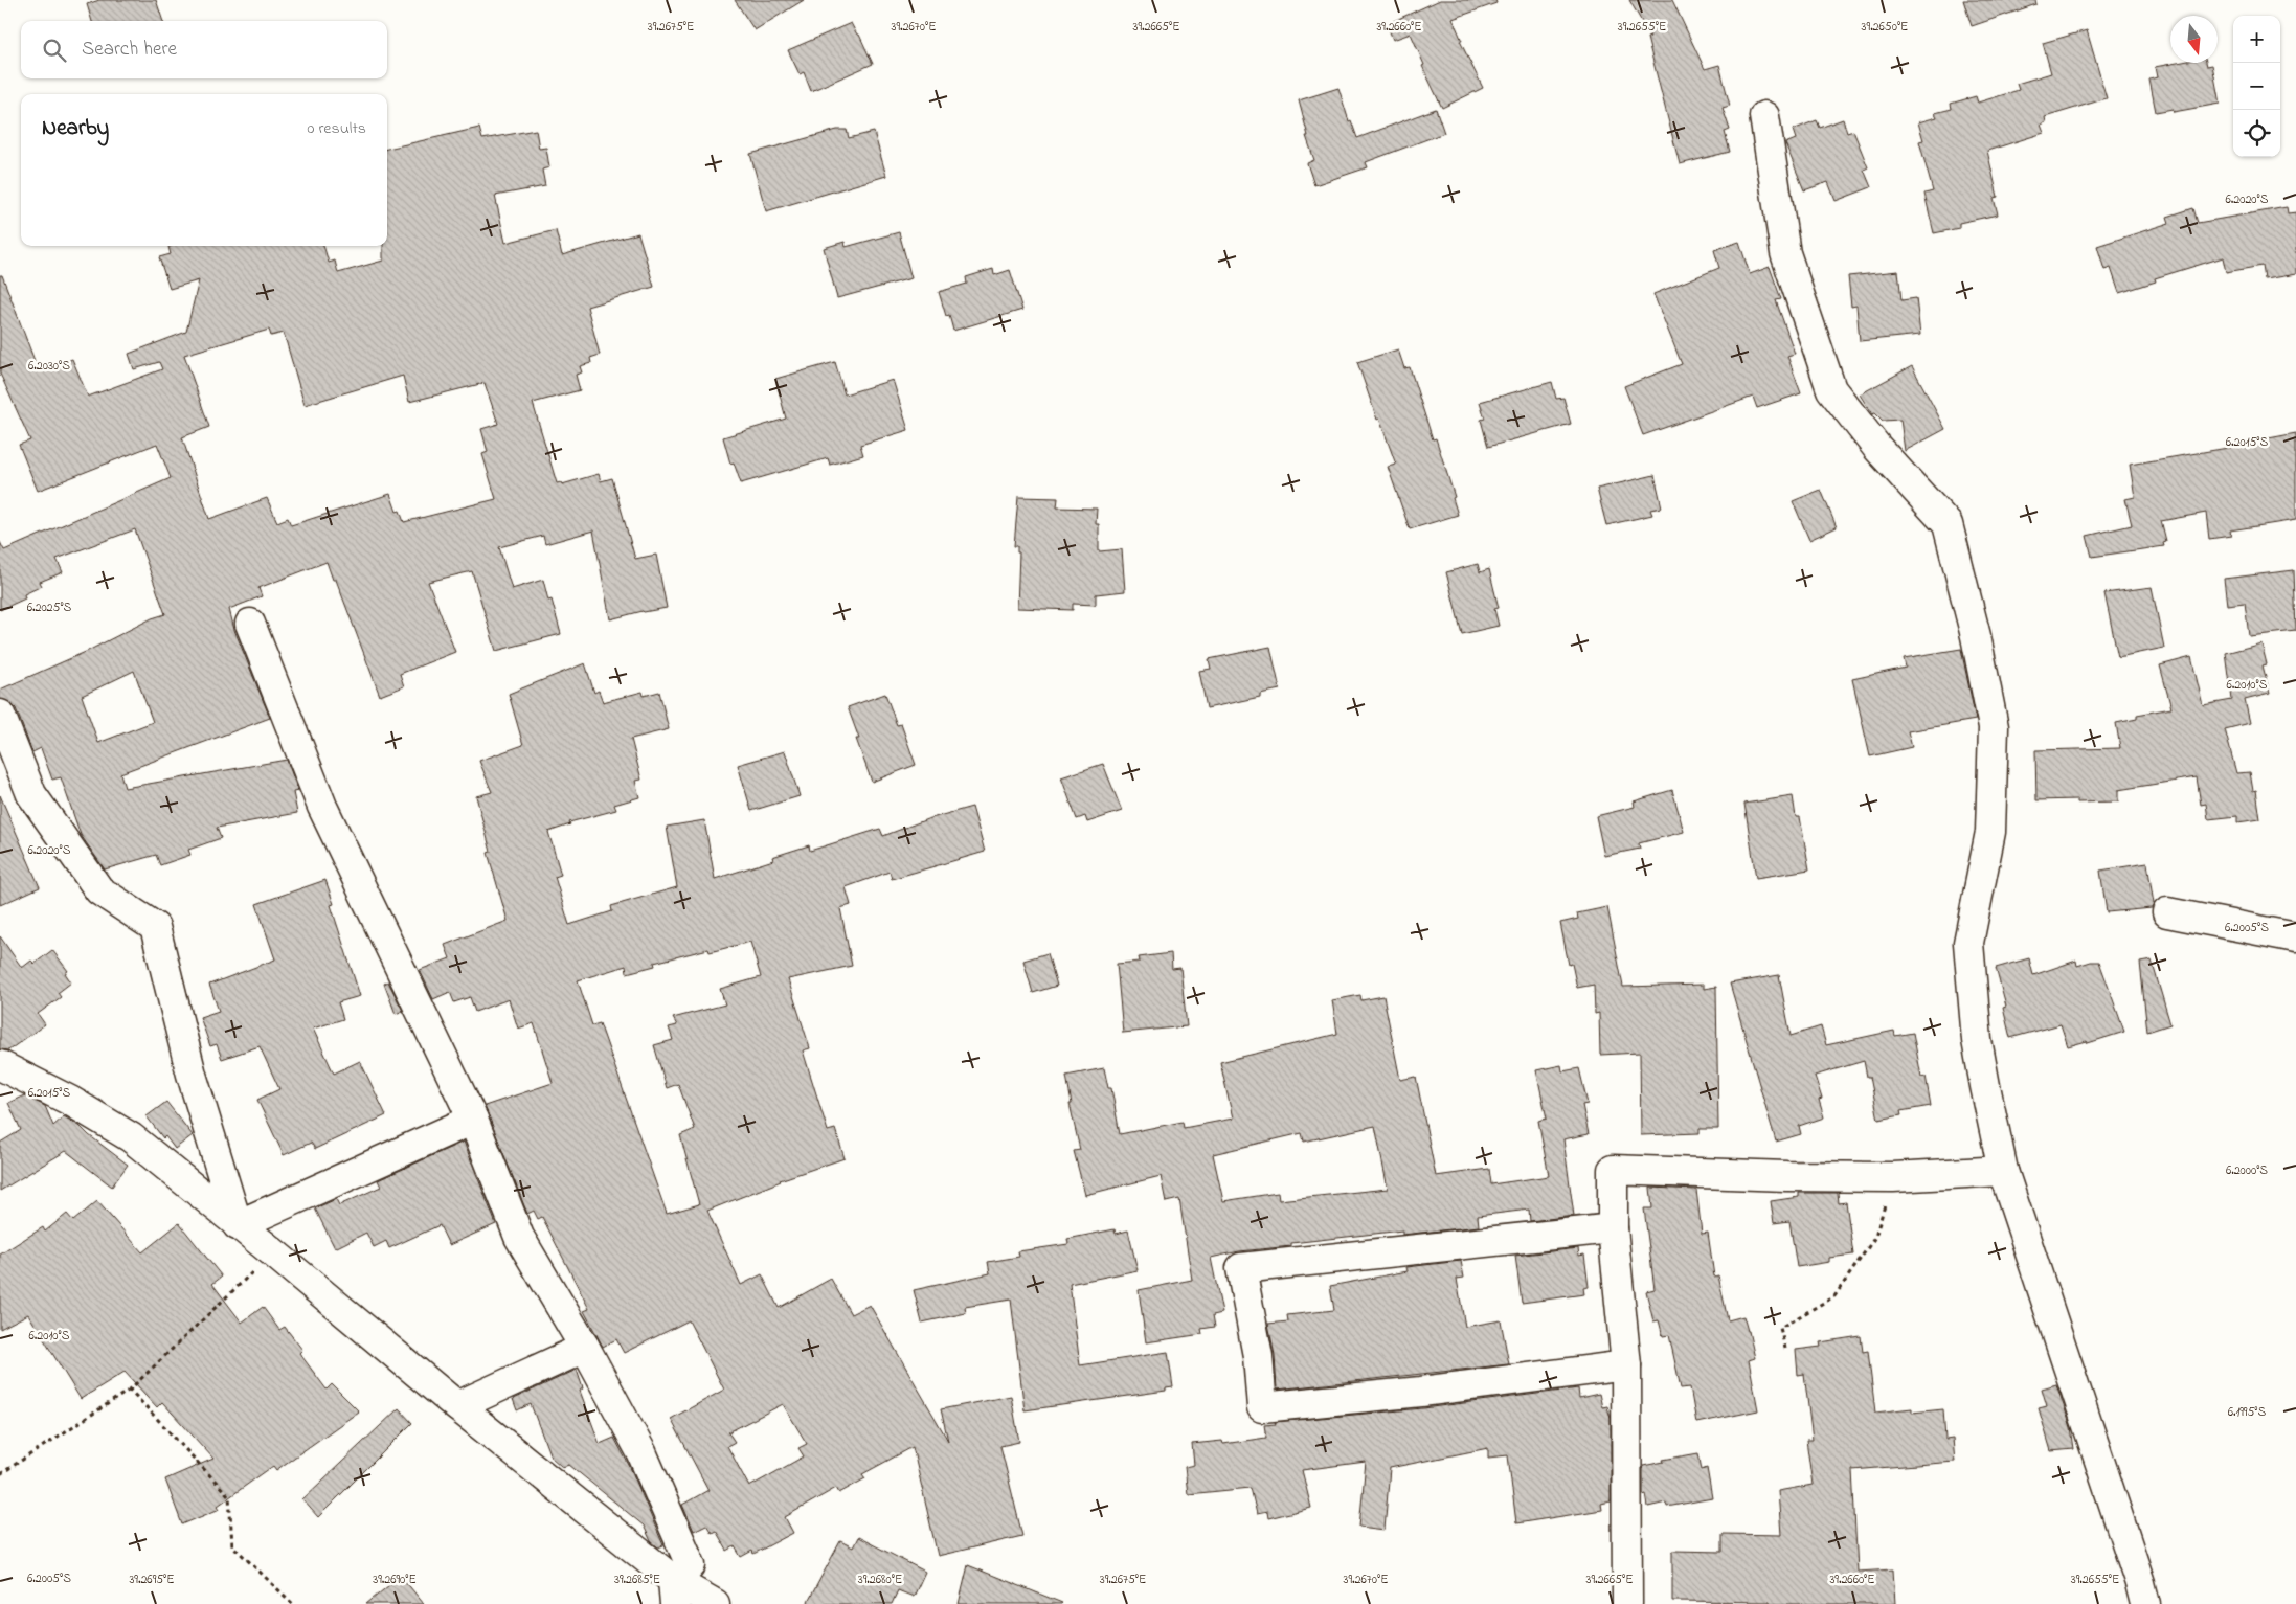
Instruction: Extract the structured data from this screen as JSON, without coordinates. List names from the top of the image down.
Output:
{
  "north": "bottom",
  "page": {
    "map_buttons": ["+", "−"],
    "search": "Search here",
    "heading": ["Nearby", "0 results"]
  },
  "coordinates": [
    "39.2675°E",
    "39.2670°E",
    "39.2665°E",
    "39.2660°E",
    "39.2655°E",
    "39.2650°E",
    "6.2020°S",
    "6.2030°S",
    "6.2015°S",
    "6.2025°S",
    "6.2010°S",
    "6.2005°S",
    "6.2000°S",
    "6.1995°S",
    "39.2695°E",
    "39.2690°E",
    "39.2685°E",
    "39.2680°E"
  ]
}
